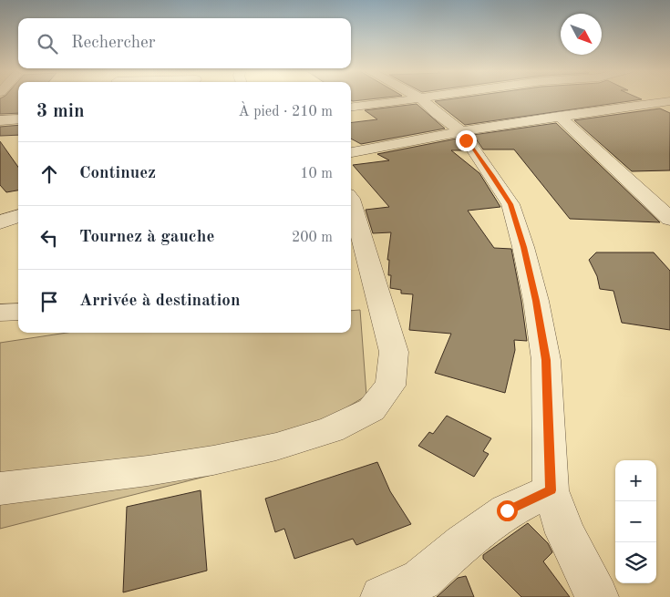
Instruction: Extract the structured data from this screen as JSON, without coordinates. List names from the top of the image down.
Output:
{
  "north": "bottom right",
  "page": {
    "search": "Rechercher",
    "heading": ["3 min", "À pied · 210 m"],
    "list": [
      ["Continuez", "10 m"],
      ["Tournez à gauche", "200 m"],
      "Arrivée à destination"
    ],
    "map_buttons": ["+", "−"]
  }
}
